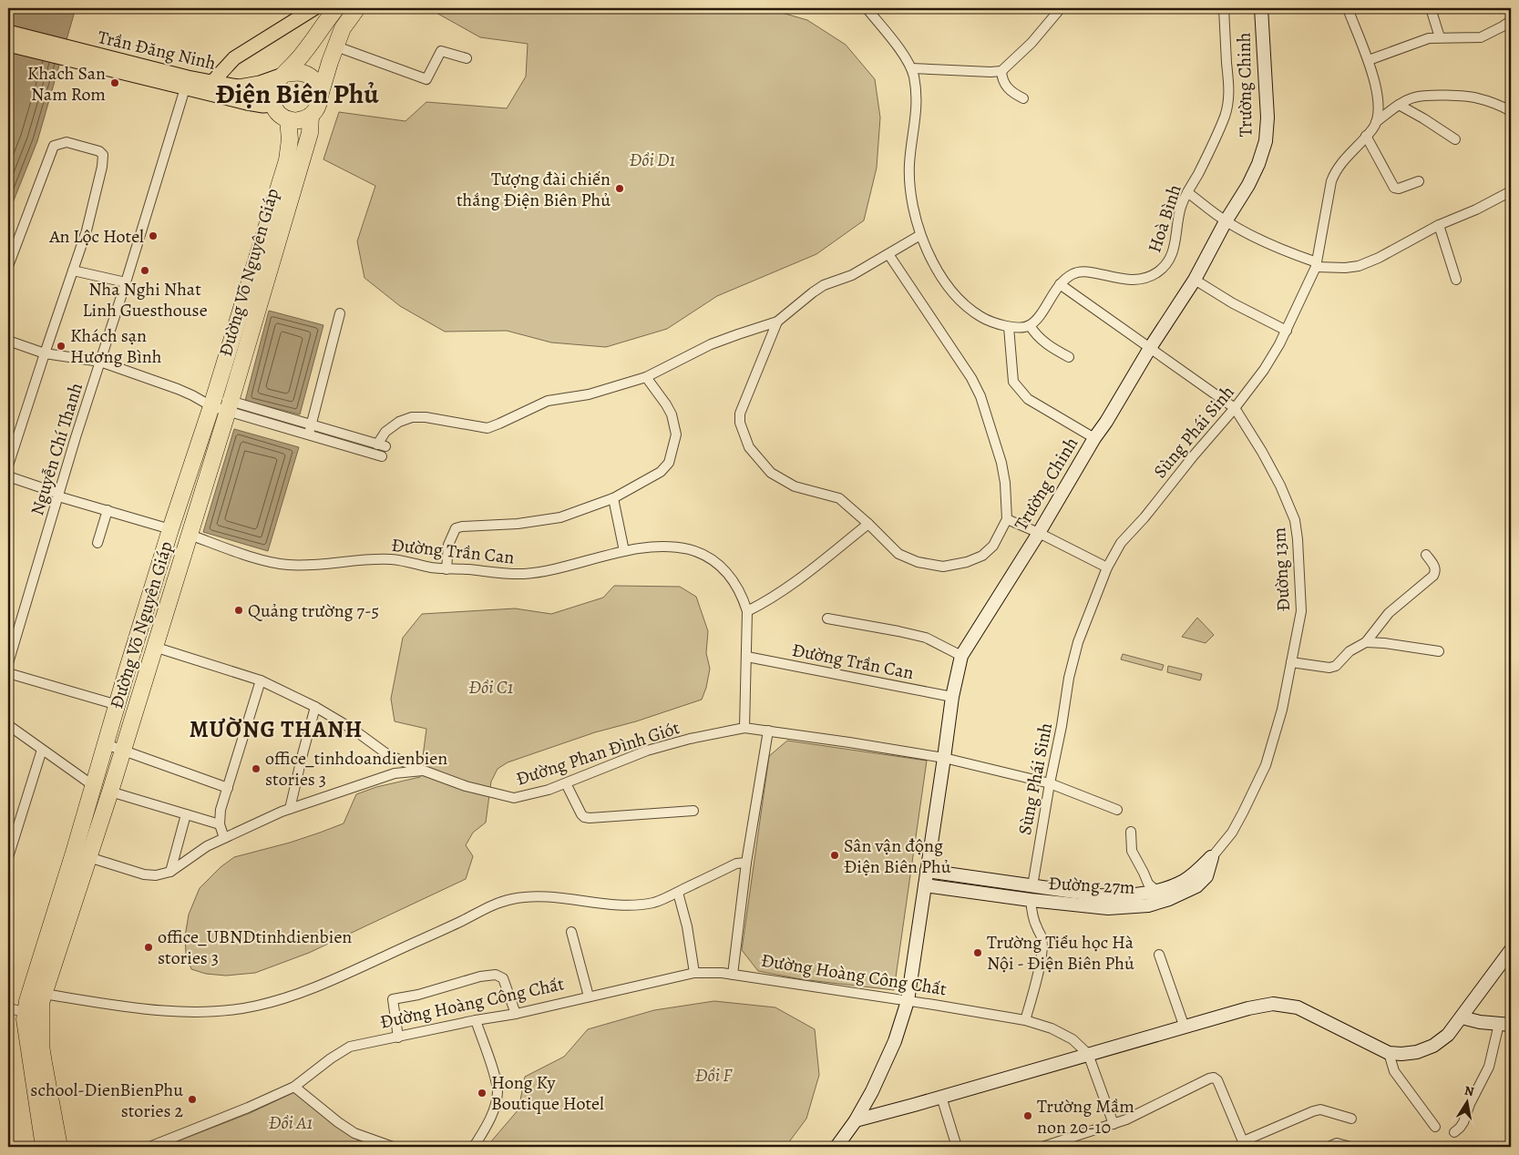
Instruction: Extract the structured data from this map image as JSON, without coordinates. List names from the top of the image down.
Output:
{
  "streets": {
    "highway": ["Đường Võ Nguyên Giáp"],
    "main road": ["Trần Đăng Ninh"],
    "street": [
      "Trường Chinh",
      "Hoà Bình",
      "Sùng Phái Sinh",
      "Nguyễn Chí Thanh",
      "Đường Trần Can",
      "Đường 13m",
      "Đường Phan Đình Giót",
      "Đường 27m",
      "Đường Hoàng Công Chất"
    ]
  },
  "crossings": [
    ["Trần Đăng Ninh", "Đường Võ Nguyên Giáp"],
    ["Trần Đăng Ninh", "Nguyễn Chí Thanh"],
    ["Trường Chinh", "Đường Trần Can"],
    ["Trường Chinh", "Đường 13m"],
    ["Trường Chinh", "Đường Phan Đình Giót"],
    ["Trường Chinh", "Đường 27m"],
    ["Trường Chinh", "Đường Hoàng Công Chất"],
    ["Hoà Bình", "Đường 13m"],
    ["Đường Võ Nguyên Giáp", "Đường Trần Can"],
    ["Đường Võ Nguyên Giáp", "Đường Phan Đình Giót"],
    ["Sùng Phái Sinh", "Đường 13m"],
    ["Sùng Phái Sinh", "Đường Phan Đình Giót"],
    ["Sùng Phái Sinh", "Đường 27m"],
    ["Đường Trần Can", "Đường Phan Đình Giót"],
    ["Đường 13m", "Đường 27m"]
  ],
  "districts": ["Điện Biên Phủ", "MƯỜNG THANH"],
  "parks": [
    "Đồi D1",
    "Đồi C1",
    "Đồi F",
    "Đồi A1"
  ],
  "places": [
    "Khach San Nam Rom",
    "Tượng đài chiến thắng Điện Biên Phủ",
    "An Lộc Hotel",
    "Nha Nghi Nhat Linh Guesthouse",
    "Khách sạn Hương Bình",
    "Quảng trường 7-5",
    "office_tinhdoandienbien stories 3",
    "Sân vận động Điện Biên Phủ",
    "office_UBNDtinhdienbien stories 3",
    "Trường Tiểu học Hà Nội - Điện Biên Phủ",
    "Hong Ky Boutique Hotel",
    "school-DienBienPhu stories 2",
    "Trường Mầm non 20-10"
  ],
  "north": "top"
}
